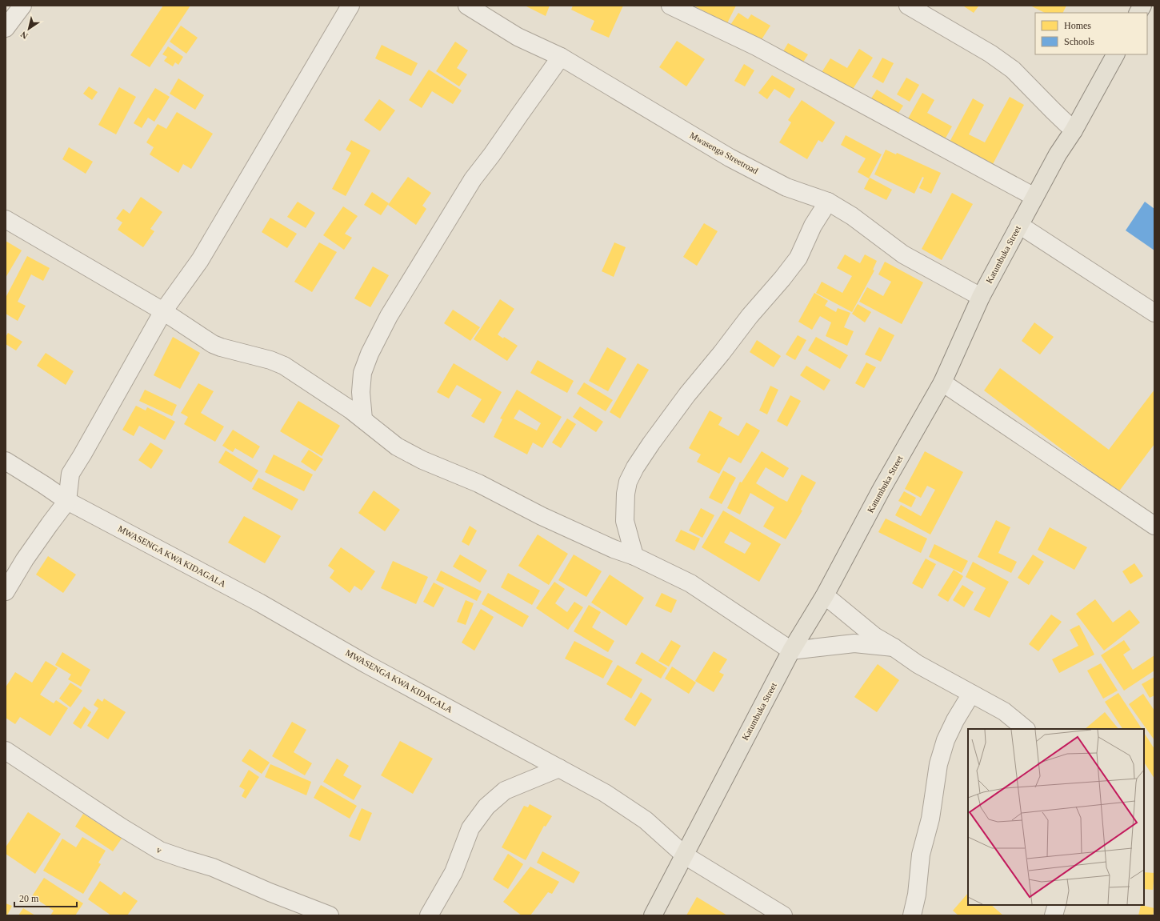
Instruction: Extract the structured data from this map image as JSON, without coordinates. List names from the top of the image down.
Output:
{
  "streets": {
    "main road": ["Katumbuka Street"],
    "street": ["Mwasenga Streetroad", "MWASENGA KWA KIDAGALA", "v"]
  },
  "crossings": [
    ["Mwasenga Streetroad", "Katumbuka Street"],
    ["Katumbuka Street", "MWASENGA KWA KIDAGALA"]
  ],
  "legend": ["Homes", "Schools"],
  "scale_bar": "20 m",
  "north": "bottom left"
}
